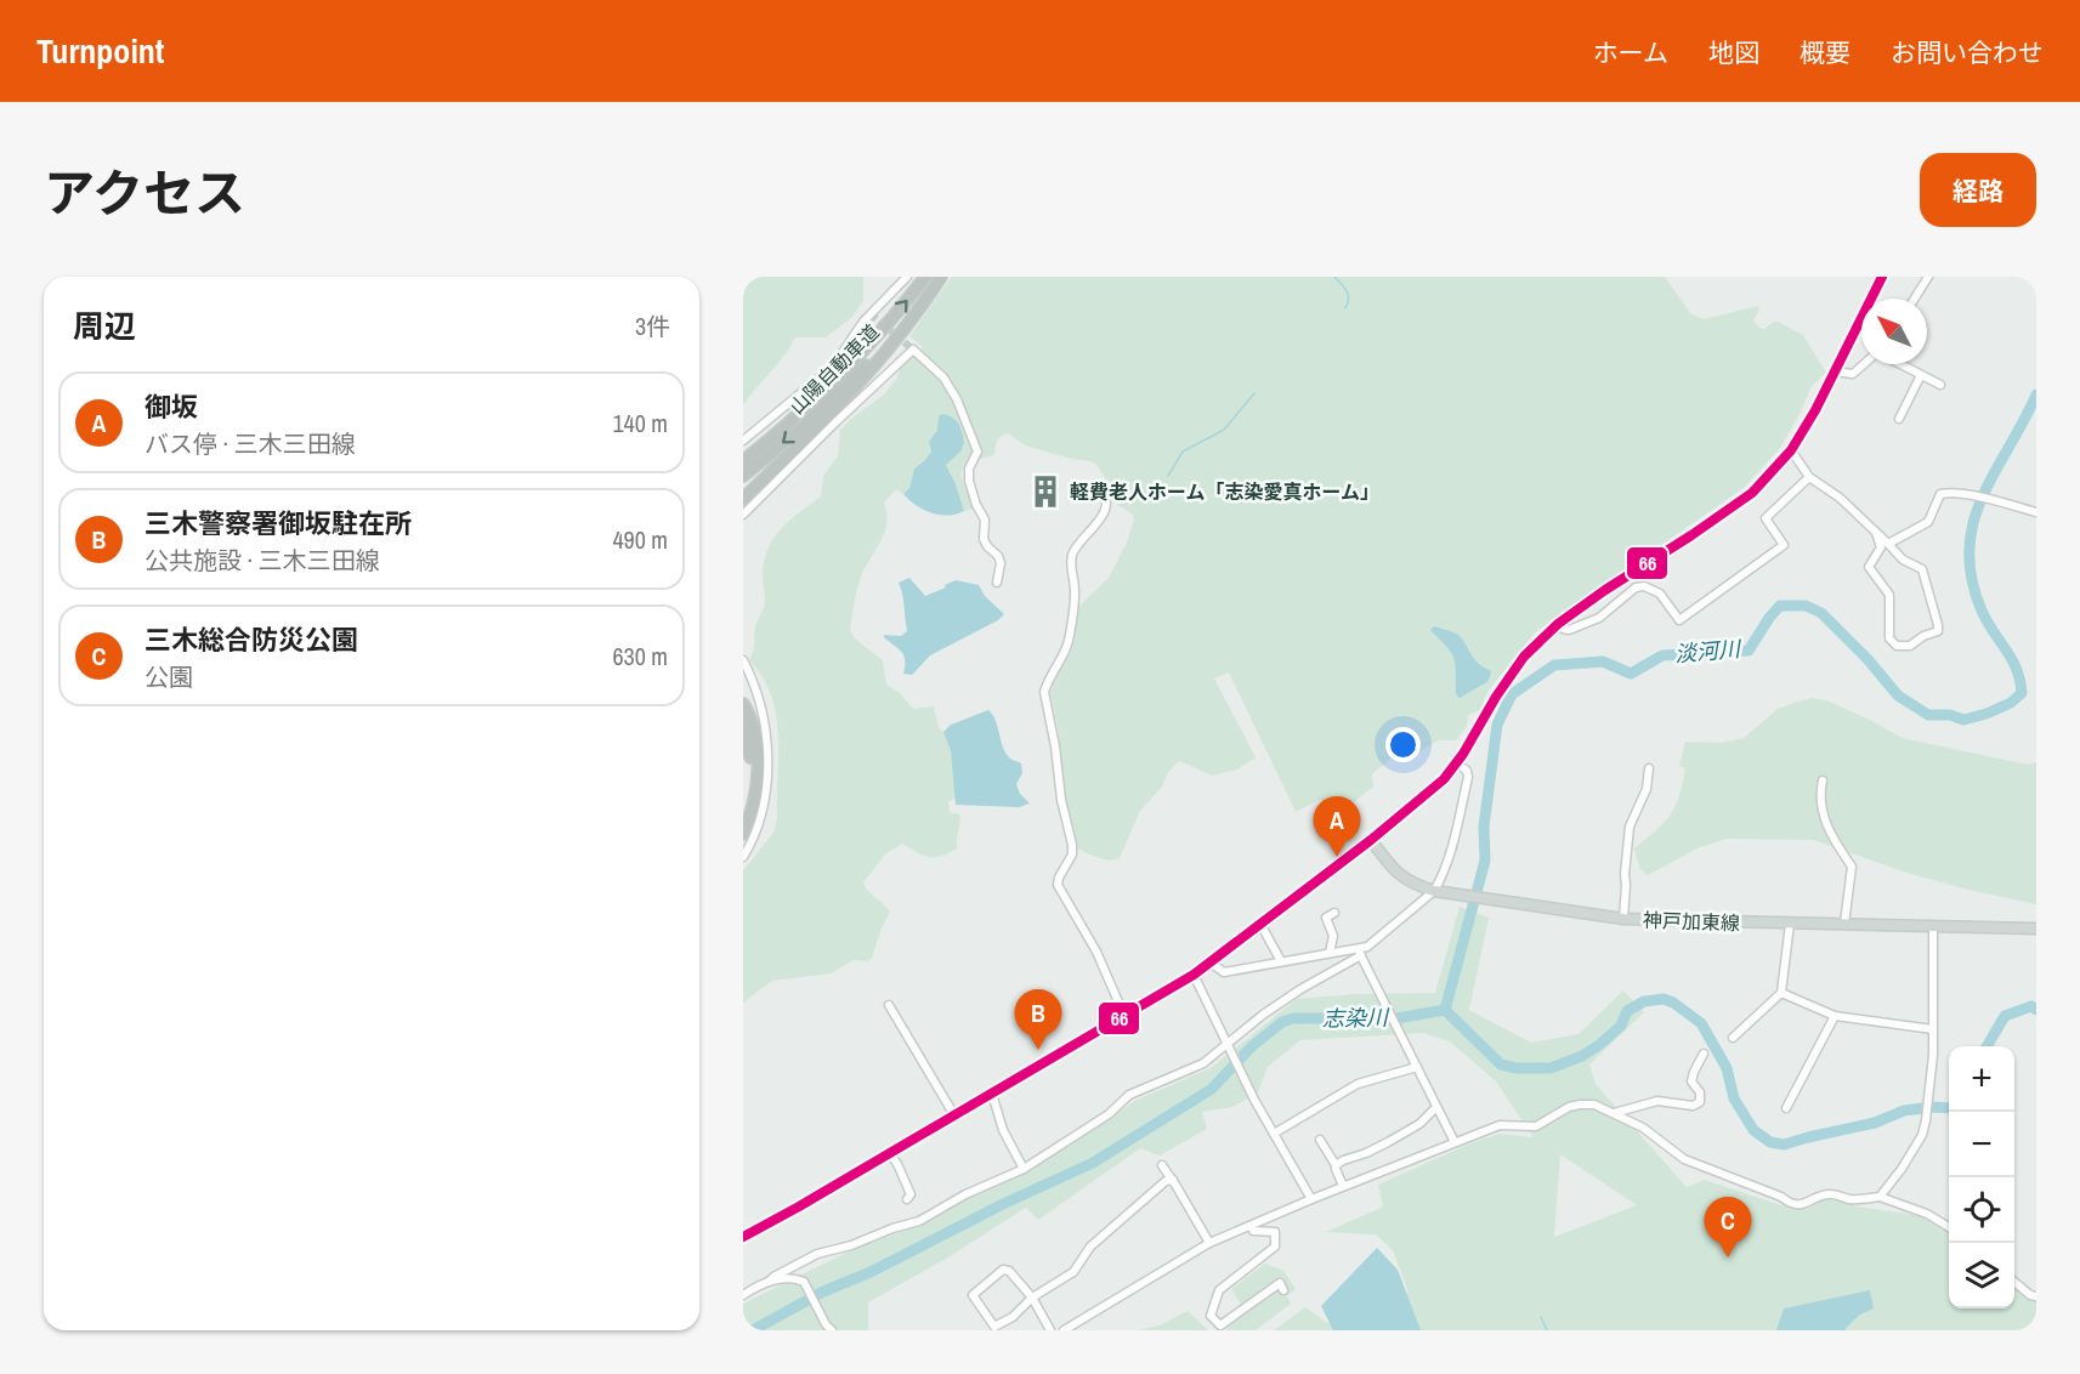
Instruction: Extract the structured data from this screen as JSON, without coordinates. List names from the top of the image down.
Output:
{
  "streets": {
    "highway": ["山陽自動車道"],
    "main road": ["神戸加東線"]
  },
  "water": ["淡河川", "志染川"],
  "places": {
    "building": ["軽費老人ホーム「志染愛真ホーム」"]
  },
  "lines": ["transit line 66"],
  "north": "top left",
  "page": {
    "header": "Turnpoint",
    "nav": [
      "ホーム",
      "地図",
      "概要",
      "お問い合わせ"
    ],
    "title": "アクセス",
    "buttons": "経路",
    "heading": ["周辺", "3件"],
    "list": [
      {
        "mark": "A",
        "name": "御坂",
        "note": "バス停 · 三木三田線",
        "value": "140 m"
      },
      {
        "mark": "B",
        "name": "三木警察署御坂駐在所",
        "note": "公共施設 · 三木三田線",
        "value": "490 m"
      },
      {
        "mark": "C",
        "name": "三木総合防災公園",
        "note": "公園",
        "value": "630 m"
      }
    ],
    "pins": ["A", "B", "C"],
    "map_buttons": ["+", "−"]
  }
}
